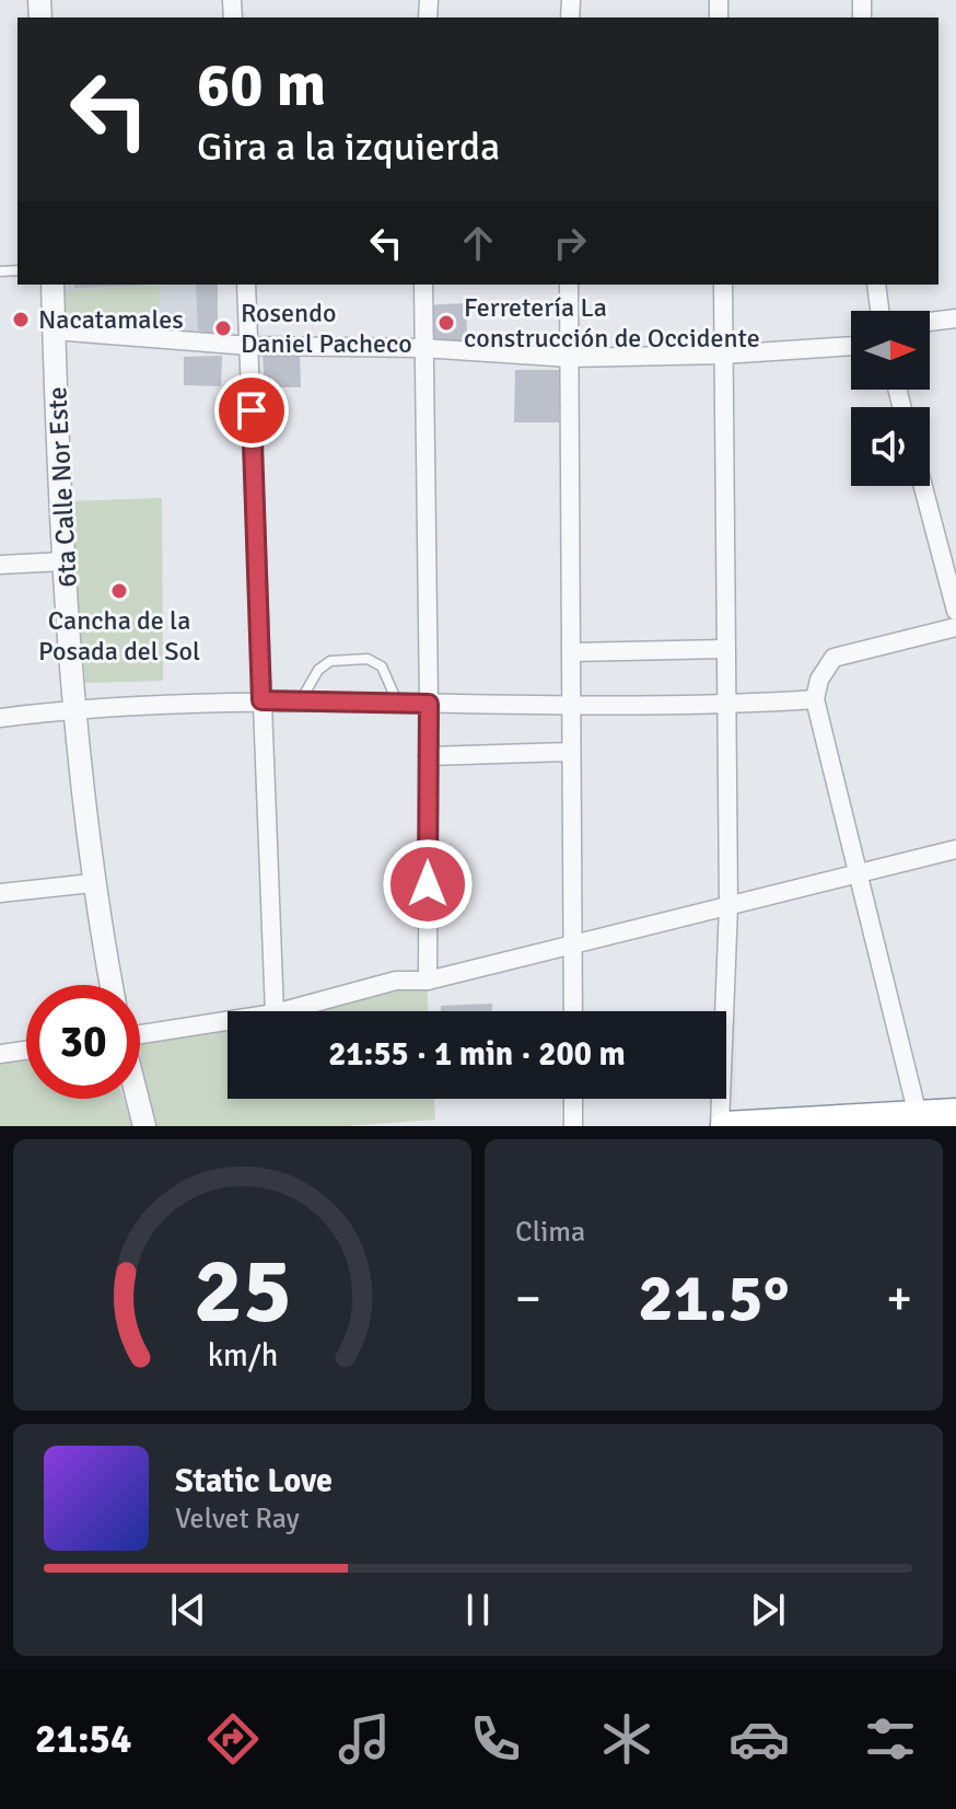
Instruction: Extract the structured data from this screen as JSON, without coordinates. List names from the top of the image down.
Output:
{
  "streets": {
    "street": ["6ta Calle Nor Este"]
  },
  "places": [
    "Nacatamales",
    "Ferretería La construcción de Occidente",
    "Rosendo Daniel Pacheco",
    "Cancha de la Posada del Sol"
  ],
  "north": "right",
  "page": {
    "turn": ["60 m", "Gira a la izquierda"],
    "limit": "30",
    "trip": "21:55 · 1 min · 200 m",
    "tile": "Clima",
    "heat": ["−", "21.5°", "+"],
    "song": ["Static Love", "Velvet Ray"],
    "tabs": "21:54",
    "gauge": ["25", "km/h"]
  }
}
